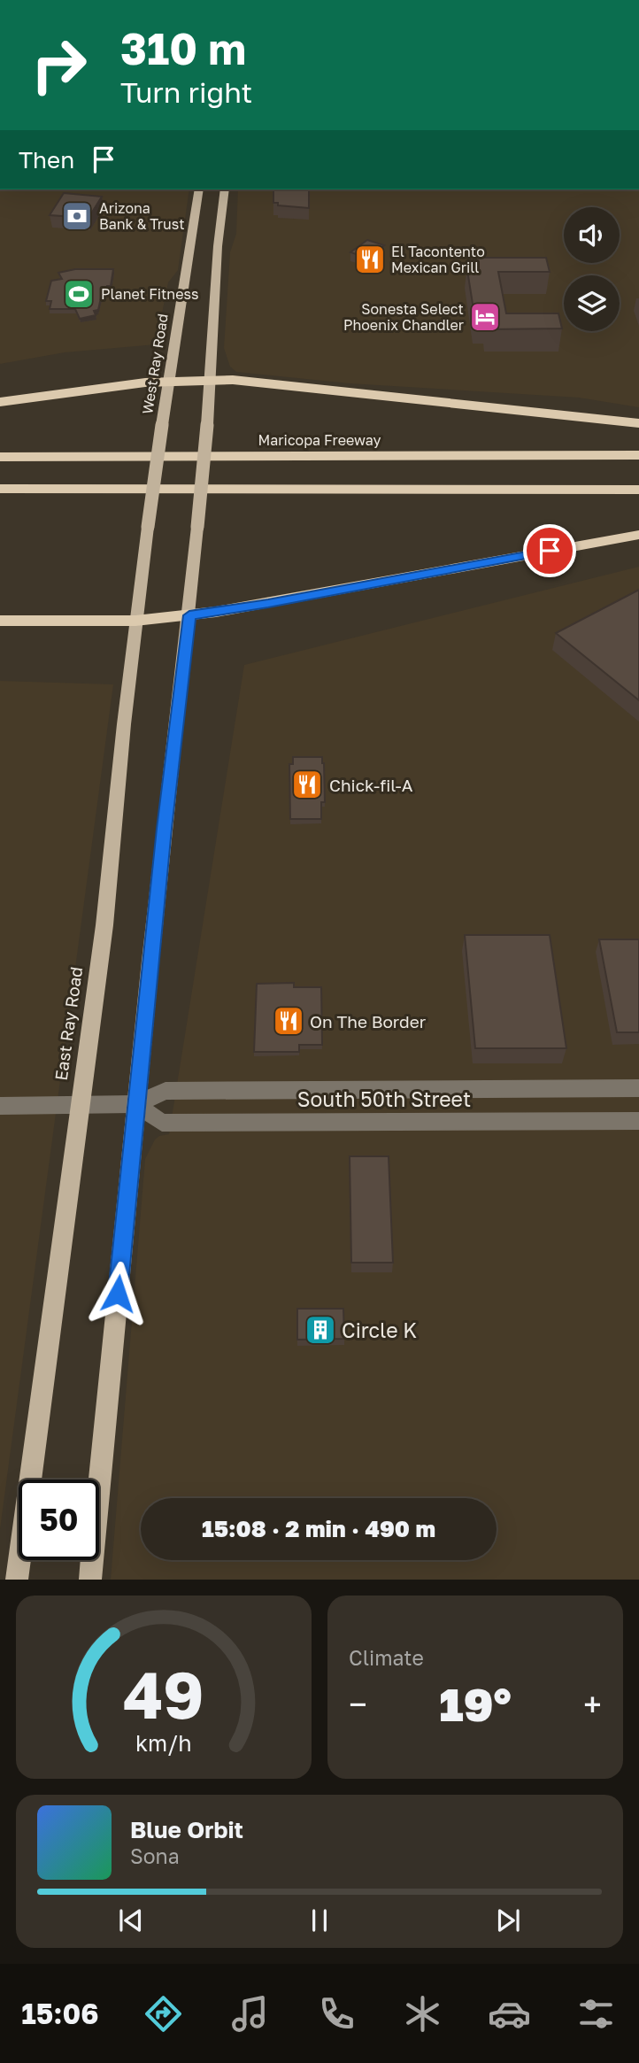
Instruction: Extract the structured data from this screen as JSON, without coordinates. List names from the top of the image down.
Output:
{
  "streets": {
    "highway": ["Maricopa Freeway"],
    "main road": ["West Ray Road", "East Ray Road"],
    "street": ["South 50th Street"]
  },
  "crossings": [
    ["West Ray Road", "East Ray Road"],
    ["East Ray Road", "South 50th Street"]
  ],
  "places": {
    "bank": ["Arizona Bank & Trust"],
    "restaurant": ["El Tacontento Mexican Grill", "Chick-fil-A", "On The Border"],
    "sports": ["Planet Fitness"],
    "hotel": ["Sonesta Select Phoenix Chandler"],
    "building": ["Circle K"]
  },
  "page": {
    "turn": ["310 m", "Turn right"],
    "then": "Then",
    "limit": "50",
    "trip": "15:08 · 2 min · 490 m",
    "tile": "Climate",
    "heat": ["−", "19°", "+"],
    "song": ["Blue Orbit", "Sona"],
    "tabs": "15:06",
    "gauge": ["49", "km/h"]
  }
}
